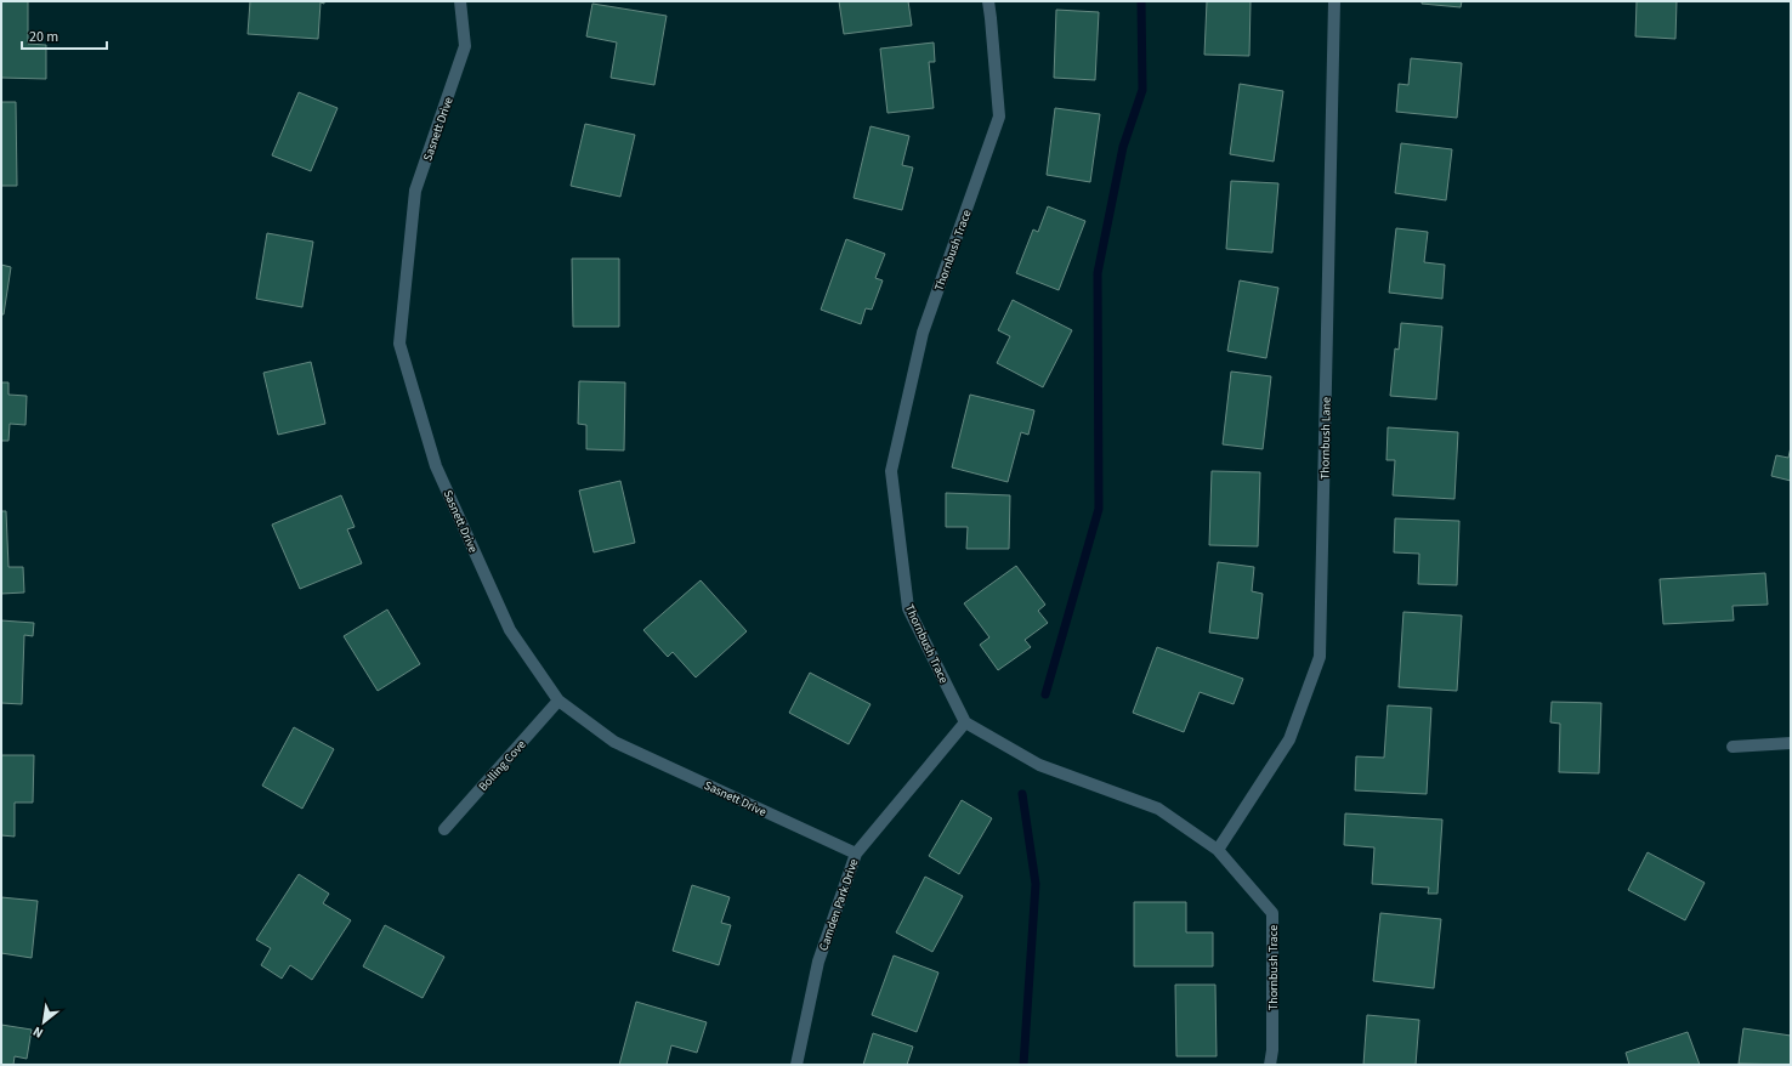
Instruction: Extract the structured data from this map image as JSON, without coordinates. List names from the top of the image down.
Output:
{
  "streets": {
    "street": [
      "Sasnett Drive",
      "Thornbush Trace",
      "Thornbush Lane",
      "Bolling Cove",
      "Camden Park Drive"
    ]
  },
  "crossings": [
    ["Sasnett Drive", "Bolling Cove"],
    ["Sasnett Drive", "Camden Park Drive"],
    ["Thornbush Trace", "Thornbush Lane"],
    ["Thornbush Trace", "Camden Park Drive"]
  ],
  "scale_bar": "20 m",
  "north": "bottom left"
}
